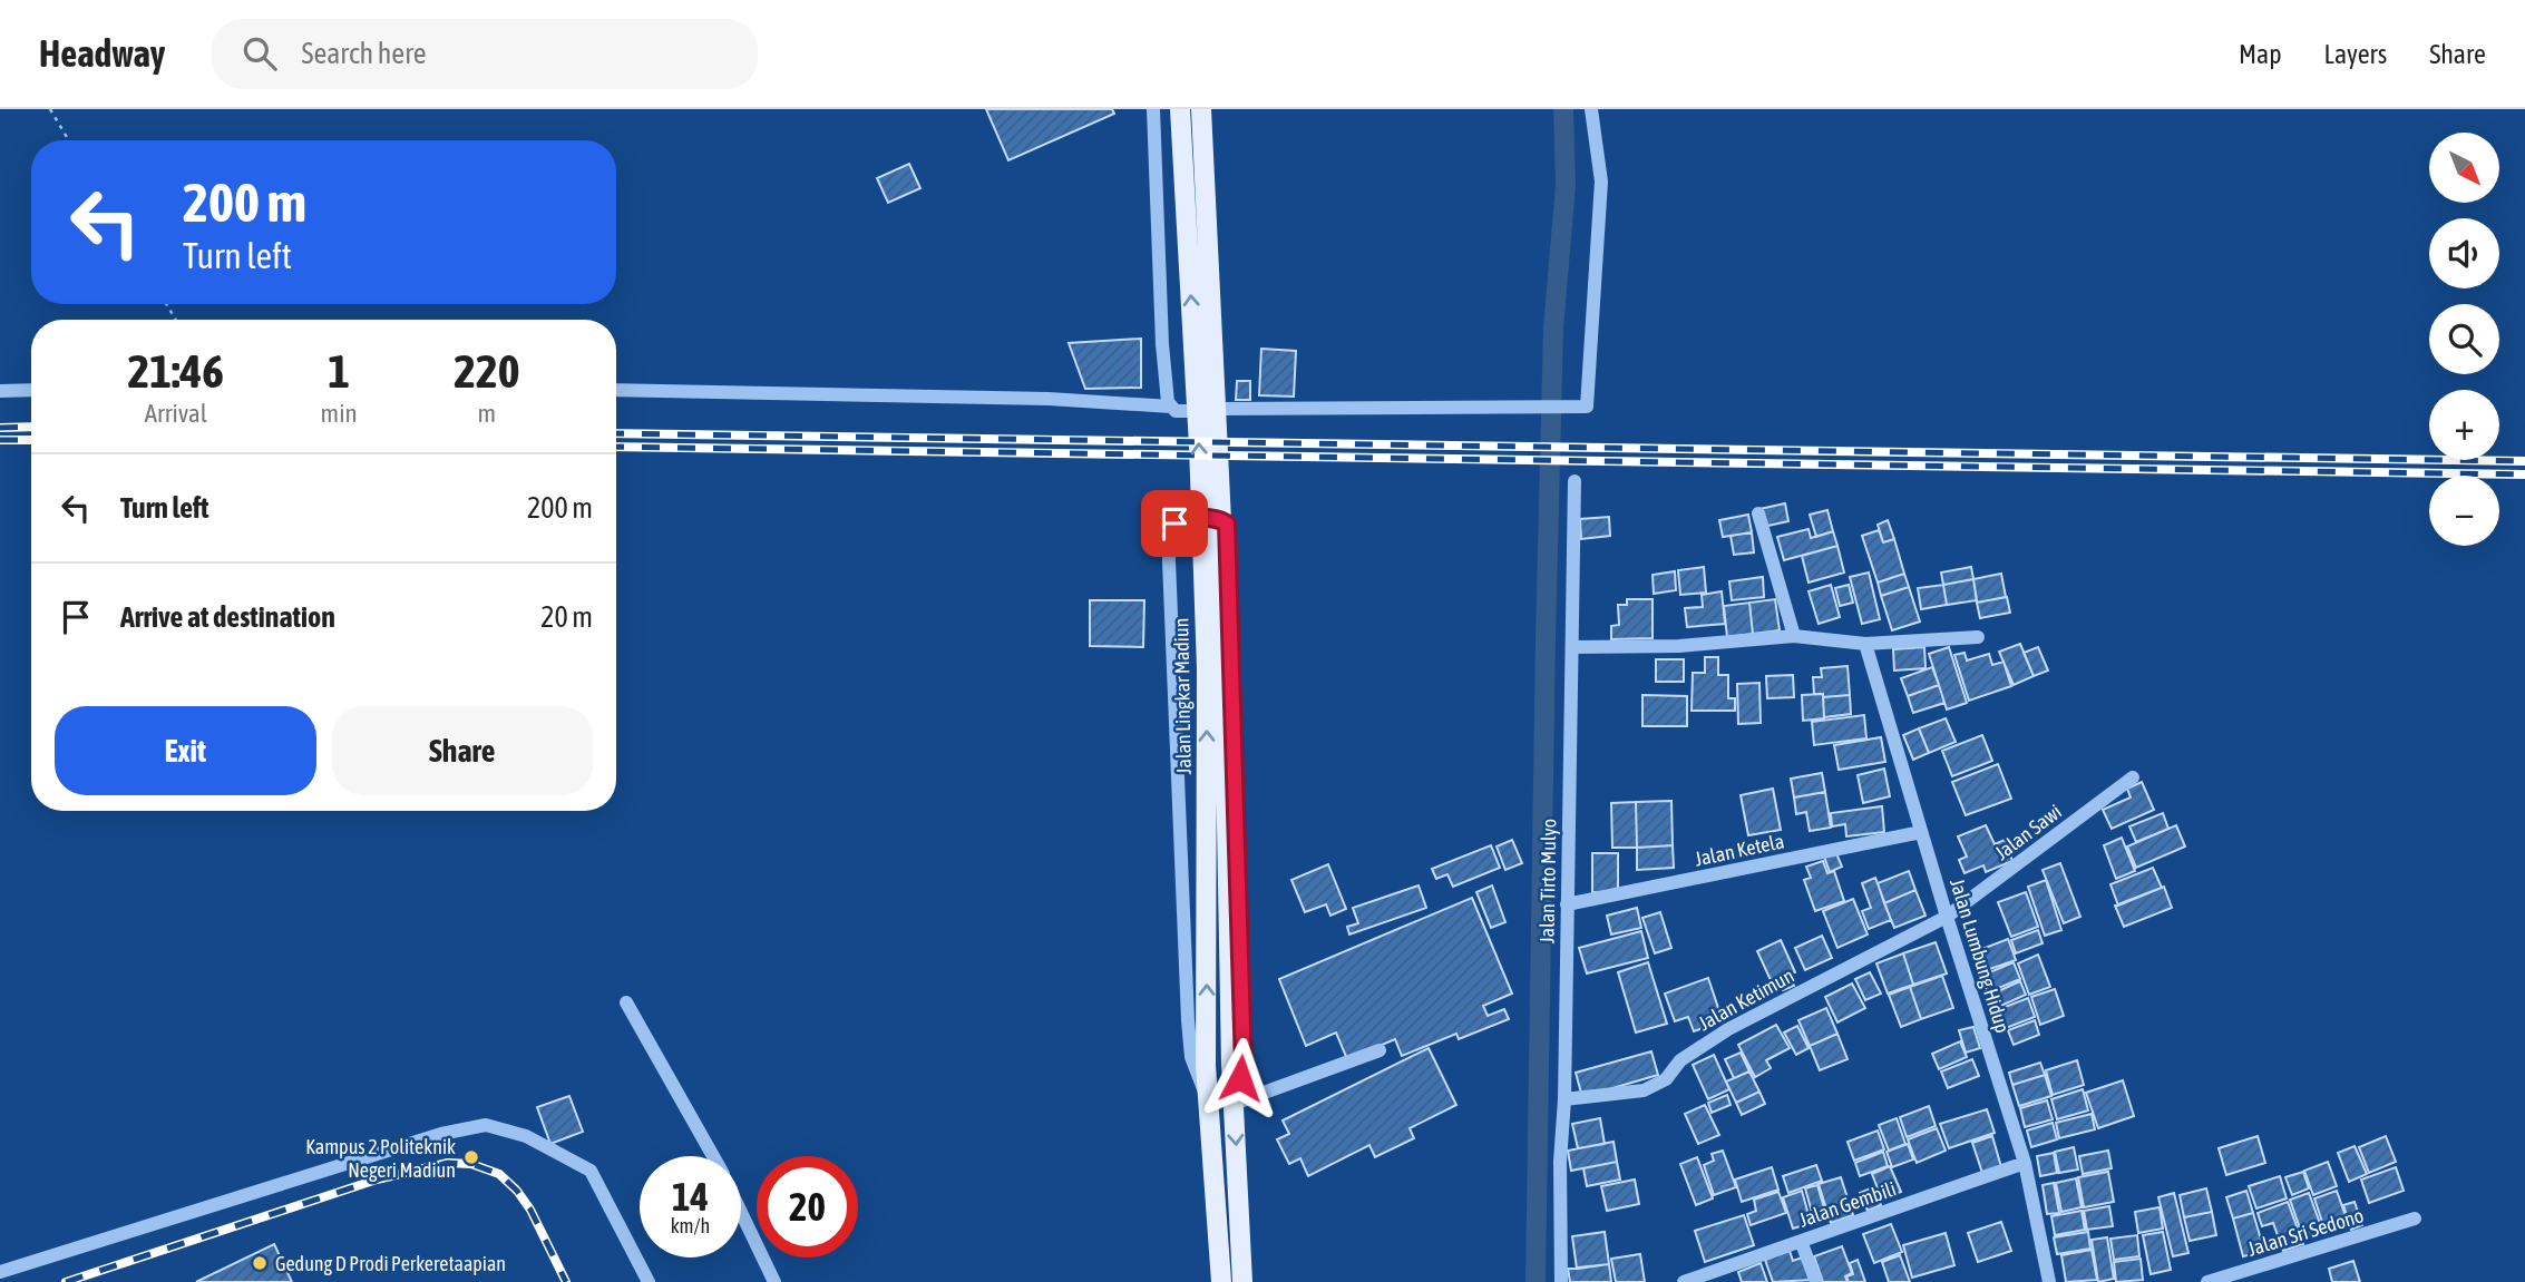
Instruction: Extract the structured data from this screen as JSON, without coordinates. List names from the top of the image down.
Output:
{
  "streets": {
    "main road": ["Jalan Lingkar Madiun"],
    "street": [
      "Jalan Sawi",
      "Jalan Ketela",
      "Jalan Tirto Mulyo",
      "Jalan Lumbung Hidup",
      "Jalan Ketimun",
      "Jalan Gembili",
      "Jalan Sri Sedono"
    ]
  },
  "crossings": [
    ["Jalan Sawi", "Jalan Lumbung Hidup"],
    ["Jalan Sawi", "Jalan Ketimun"],
    ["Jalan Ketela", "Jalan Tirto Mulyo"],
    ["Jalan Ketela", "Jalan Lumbung Hidup"],
    ["Jalan Tirto Mulyo", "Jalan Ketimun"],
    ["Jalan Lumbung Hidup", "Jalan Ketimun"],
    ["Jalan Lumbung Hidup", "Jalan Gembili"]
  ],
  "places": ["Kampus 2 Politeknik Negeri Madiun", "Gedung D Prodi Perkeretaapian"],
  "north": "bottom right",
  "page": {
    "header": "Headway",
    "search": "Search here",
    "nav": ["Map", "Layers", "Share"],
    "map_buttons": ["+", "−"],
    "turn": ["200 m", "Turn left"],
    "eta": [
      "21:46",
      "Arrival",
      "1",
      "min",
      "220",
      "m"
    ],
    "list": [
      {
        "name": "Turn left",
        "value": "200 m"
      },
      {
        "name": "Arrive at destination",
        "value": "20 m"
      }
    ],
    "buttons": ["Exit", "Share"],
    "speed": "14 km/h",
    "limit": "20"
  }
}
